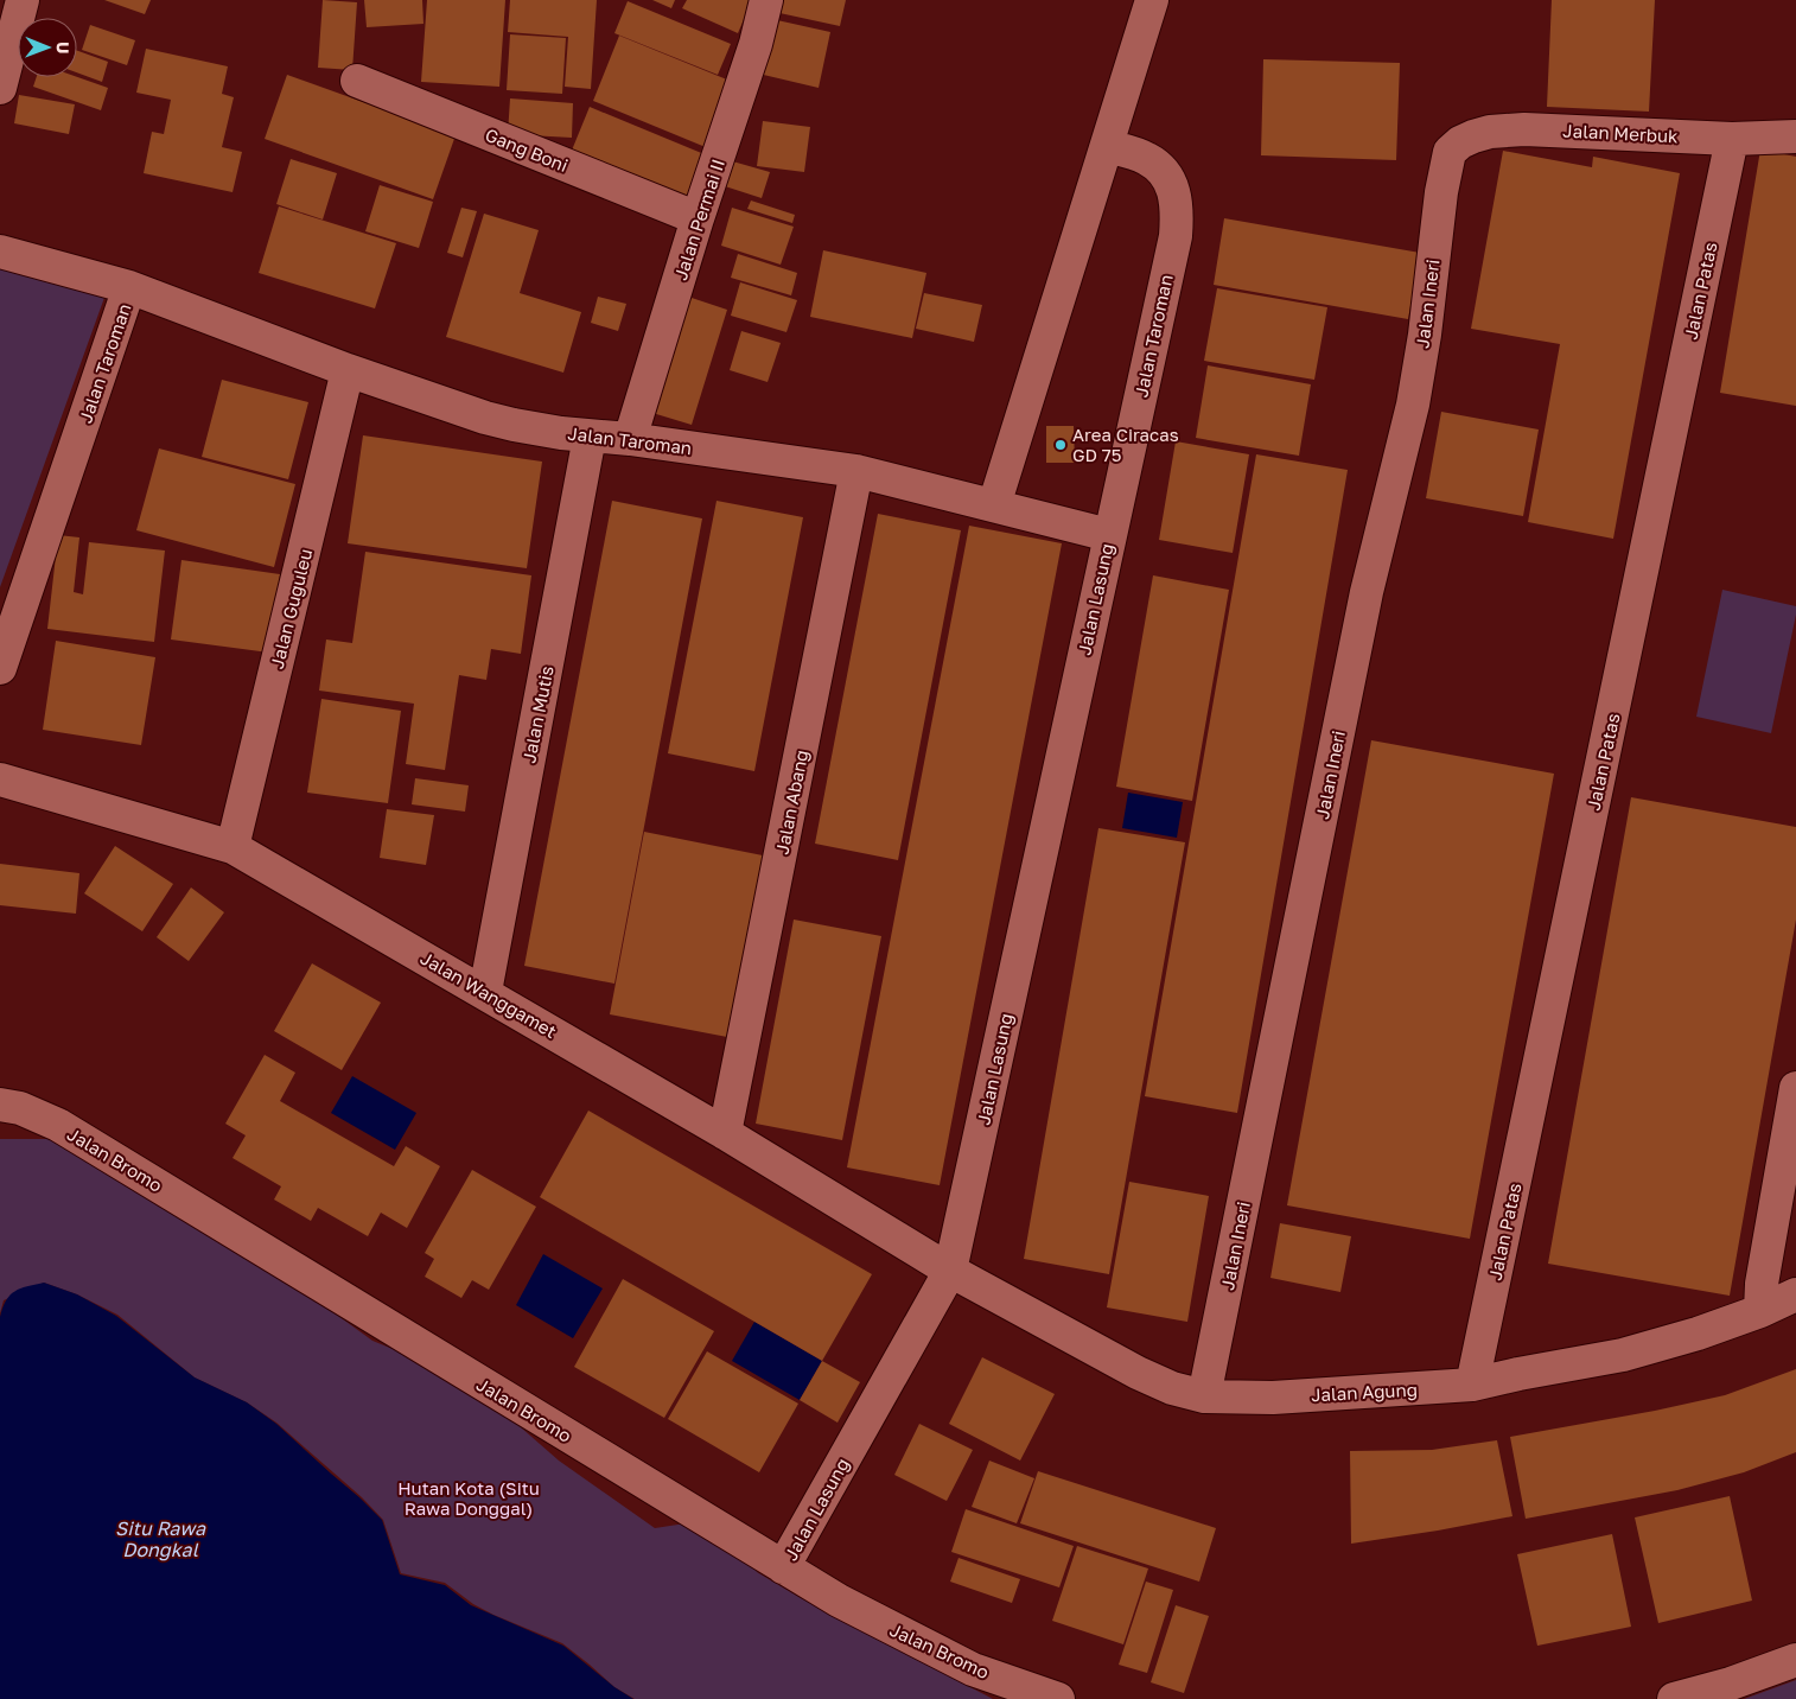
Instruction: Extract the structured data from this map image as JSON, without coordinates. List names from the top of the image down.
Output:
{
  "streets": {
    "street": [
      "Jalan Merbuk",
      "Gang Boni",
      "Jalan Permai II",
      "Jalan Patas",
      "Jalan Ineri",
      "Jalan Taroman",
      "Jalan Lasung",
      "Jalan Guguleu",
      "Jalan Mutis",
      "Jalan Abang",
      "Jalan Wanggamet",
      "Jalan Bromo",
      "Jalan Agung"
    ]
  },
  "crossings": [
    ["Jalan Merbuk", "Jalan Patas"],
    ["Jalan Merbuk", "Jalan Ineri"],
    ["Gang Boni", "Jalan Permai II"],
    ["Jalan Permai II", "Jalan Taroman"],
    ["Jalan Patas", "Jalan Agung"],
    ["Jalan Ineri", "Jalan Agung"],
    ["Jalan Taroman", "Jalan Lasung"],
    ["Jalan Taroman", "Jalan Guguleu"],
    ["Jalan Taroman", "Jalan Mutis"],
    ["Jalan Taroman", "Jalan Abang"],
    ["Jalan Lasung", "Jalan Wanggamet"],
    ["Jalan Lasung", "Jalan Bromo"],
    ["Jalan Lasung", "Jalan Agung"],
    ["Jalan Guguleu", "Jalan Wanggamet"],
    ["Jalan Mutis", "Jalan Wanggamet"],
    ["Jalan Abang", "Jalan Wanggamet"],
    ["Jalan Wanggamet", "Jalan Agung"]
  ],
  "water": ["Situ Rawa Dongkal"],
  "parks": ["Hutan Kota (Situ Rawa Donggal)"],
  "places": ["Area Ciracas GD 75"],
  "north": "right"
}
